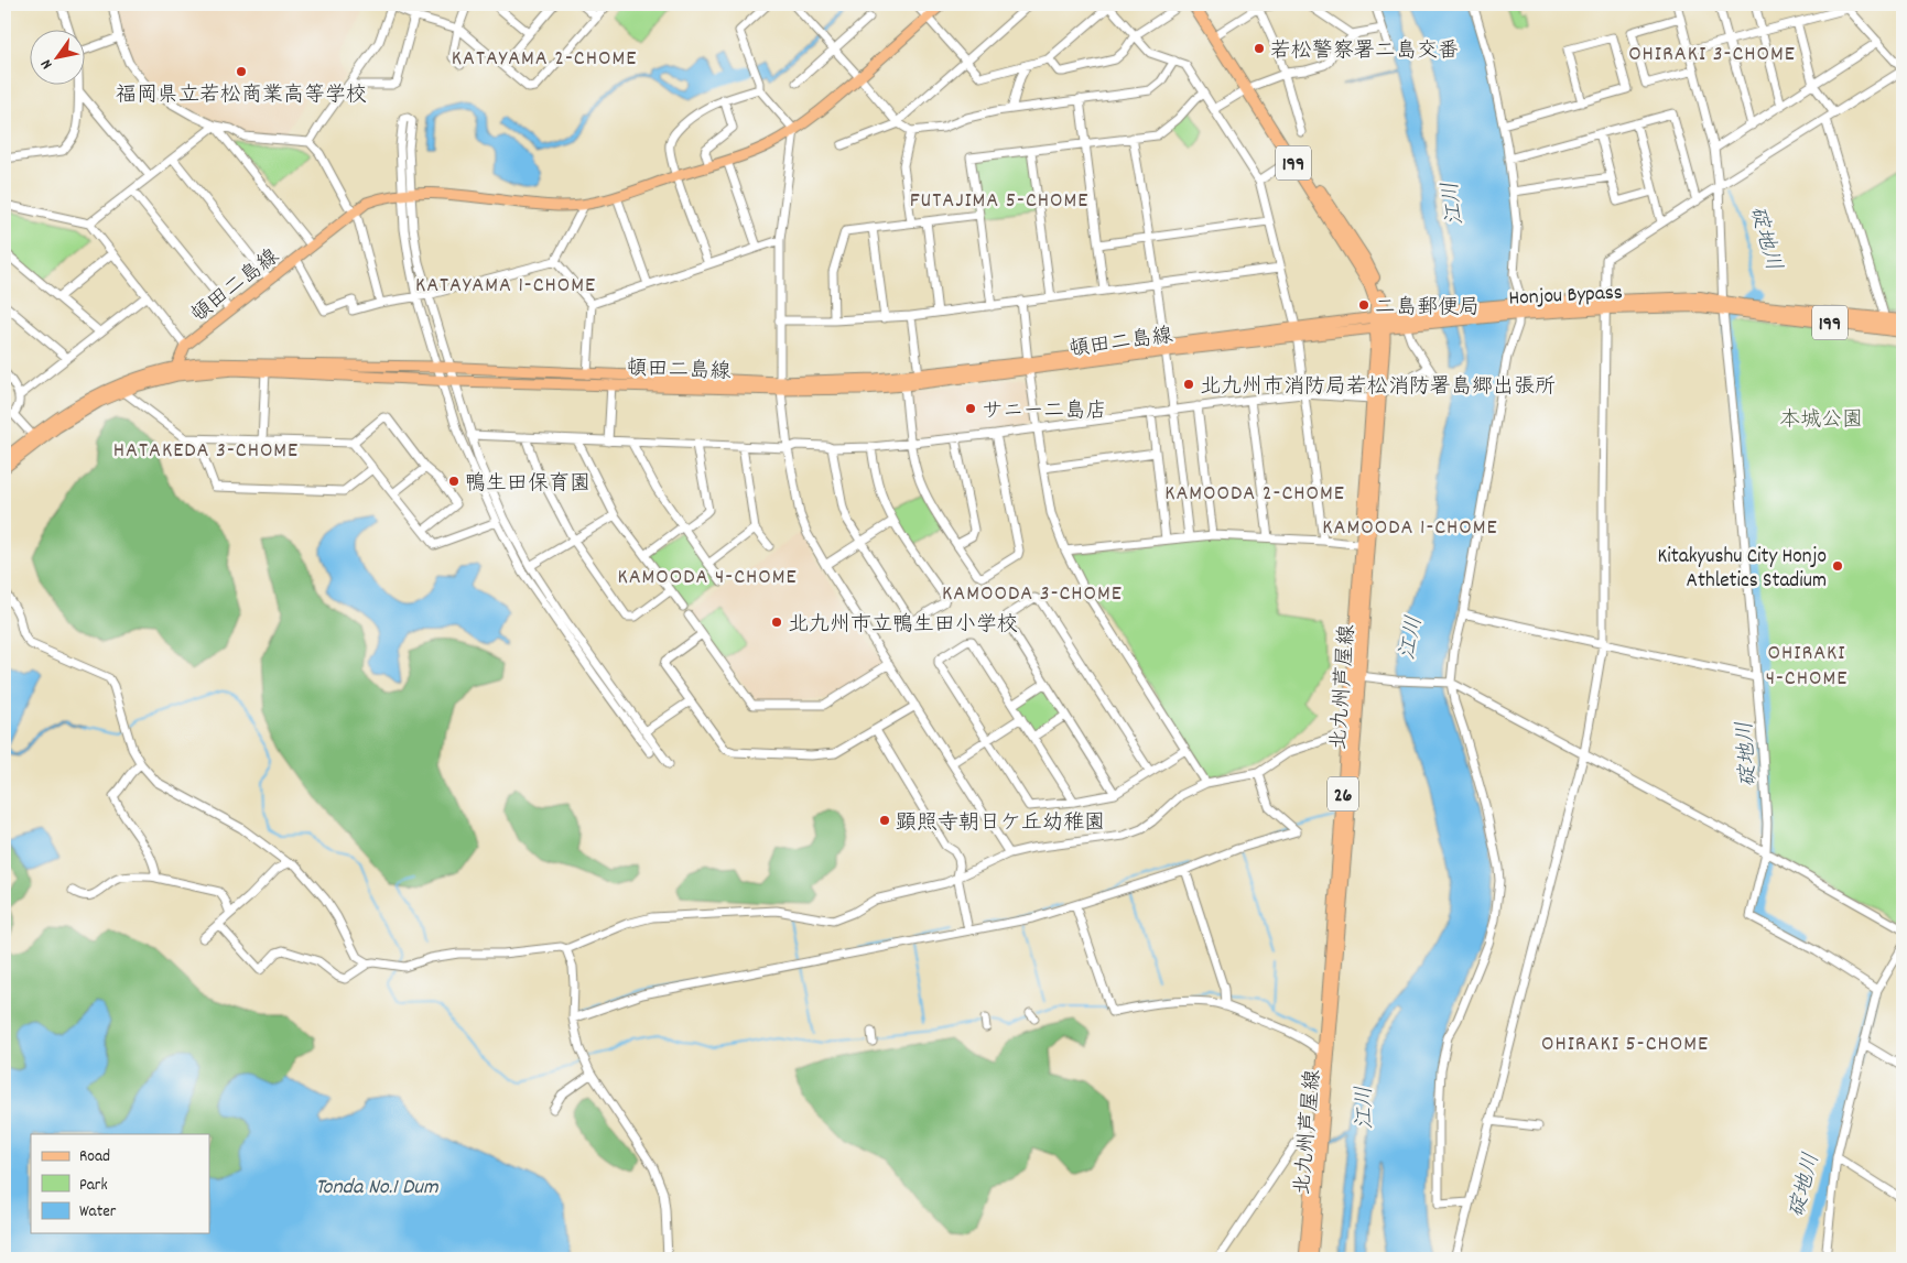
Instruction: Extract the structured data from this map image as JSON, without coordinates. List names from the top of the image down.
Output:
{
  "streets": {
    "highway": ["199", "Honjou Bypass"],
    "main road": ["頓田二島線", "北九州芦屋線", "26"]
  },
  "crossings": [
    ["199", "頓田二島線"],
    ["199", "Honjou Bypass"],
    ["199", "北九州芦屋線"],
    ["頓田二島線", "Honjou Bypass"],
    ["頓田二島線", "北九州芦屋線"],
    ["Honjou Bypass", "北九州芦屋線"]
  ],
  "districts": [
    "OHIRAKI 3-CHOME",
    "KATAYAMA 2-CHOME",
    "FUTAJIMA 5-CHOME",
    "KATAYAMA 1-CHOME",
    "HATAKEDA 3-CHOME",
    "KAMOODA 2-CHOME",
    "KAMOODA 1-CHOME",
    "KAMOODA 4-CHOME",
    "KAMOODA 3-CHOME",
    "OHIRAKI 4-CHOME",
    "OHIRAKI 5-CHOME"
  ],
  "water": ["江川", "碇地川", "Tonda No.1 Dum"],
  "parks": ["本城公園"],
  "places": [
    "若松警察署二島交番",
    "福岡県立若松商業高等学校",
    "二島郵便局",
    "北九州市消防局若松消防署島郷出張所",
    "サニー二島店",
    "鴨生田保育園",
    "Kitakyushu City Honjo Athletics Stadium",
    "北九州市立鴨生田小学校",
    "顕照寺朝日ケ丘幼稚園"
  ],
  "legend": ["Road", "Park", "Water"],
  "north": "bottom left"
}
